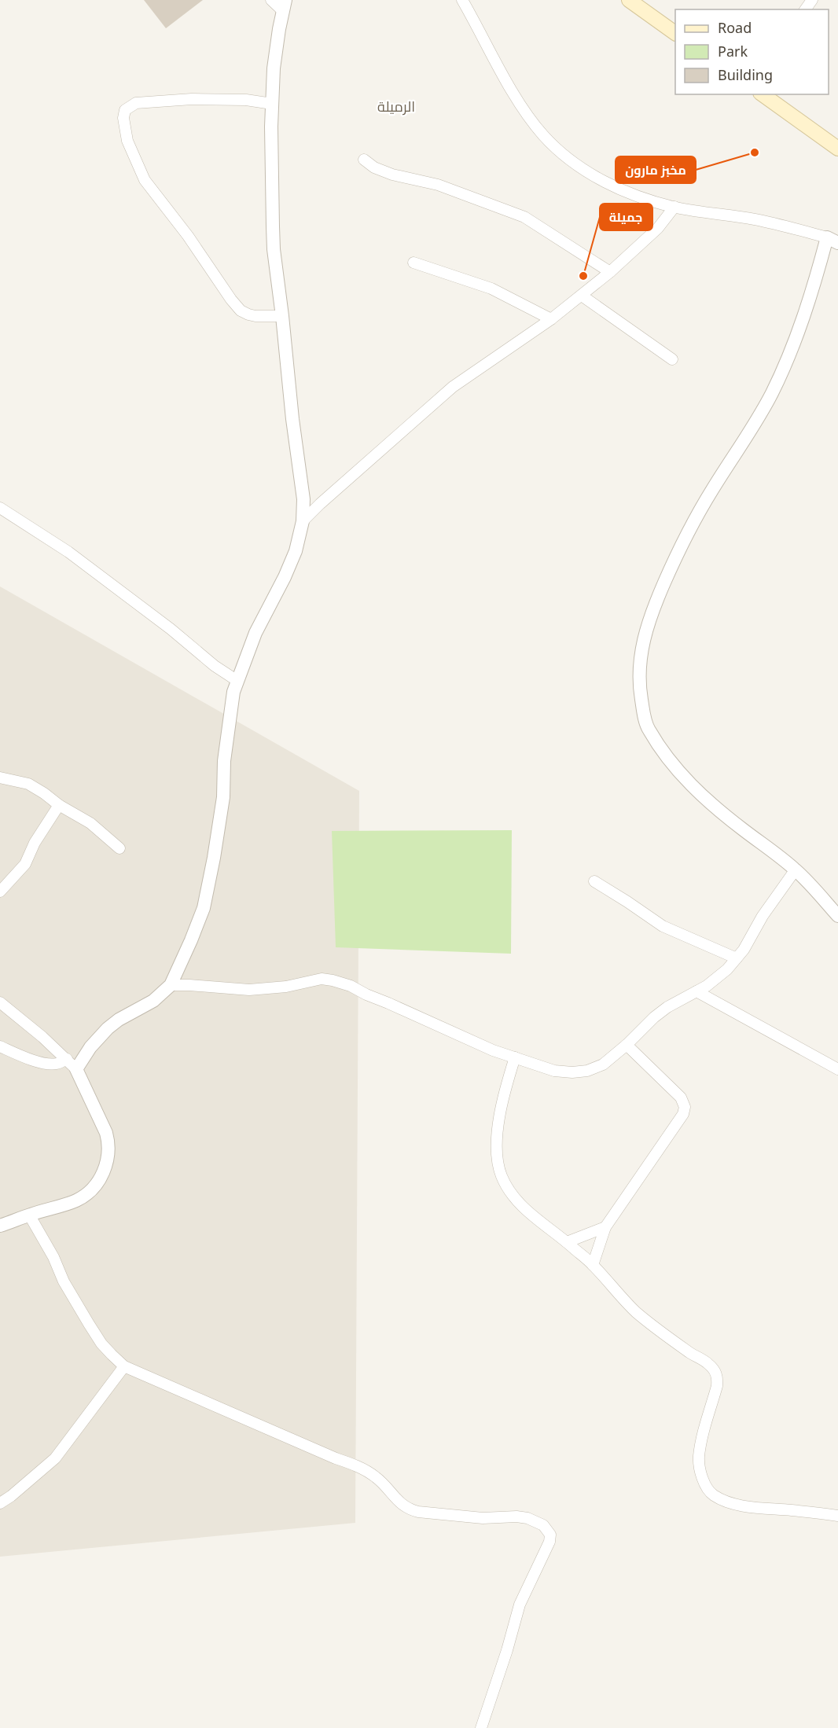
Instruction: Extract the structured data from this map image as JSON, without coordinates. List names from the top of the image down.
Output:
{
  "districts": ["الرميلة"],
  "places": ["مخبز مارون", "جميلة"],
  "legend": ["Road", "Park", "Building"]
}
